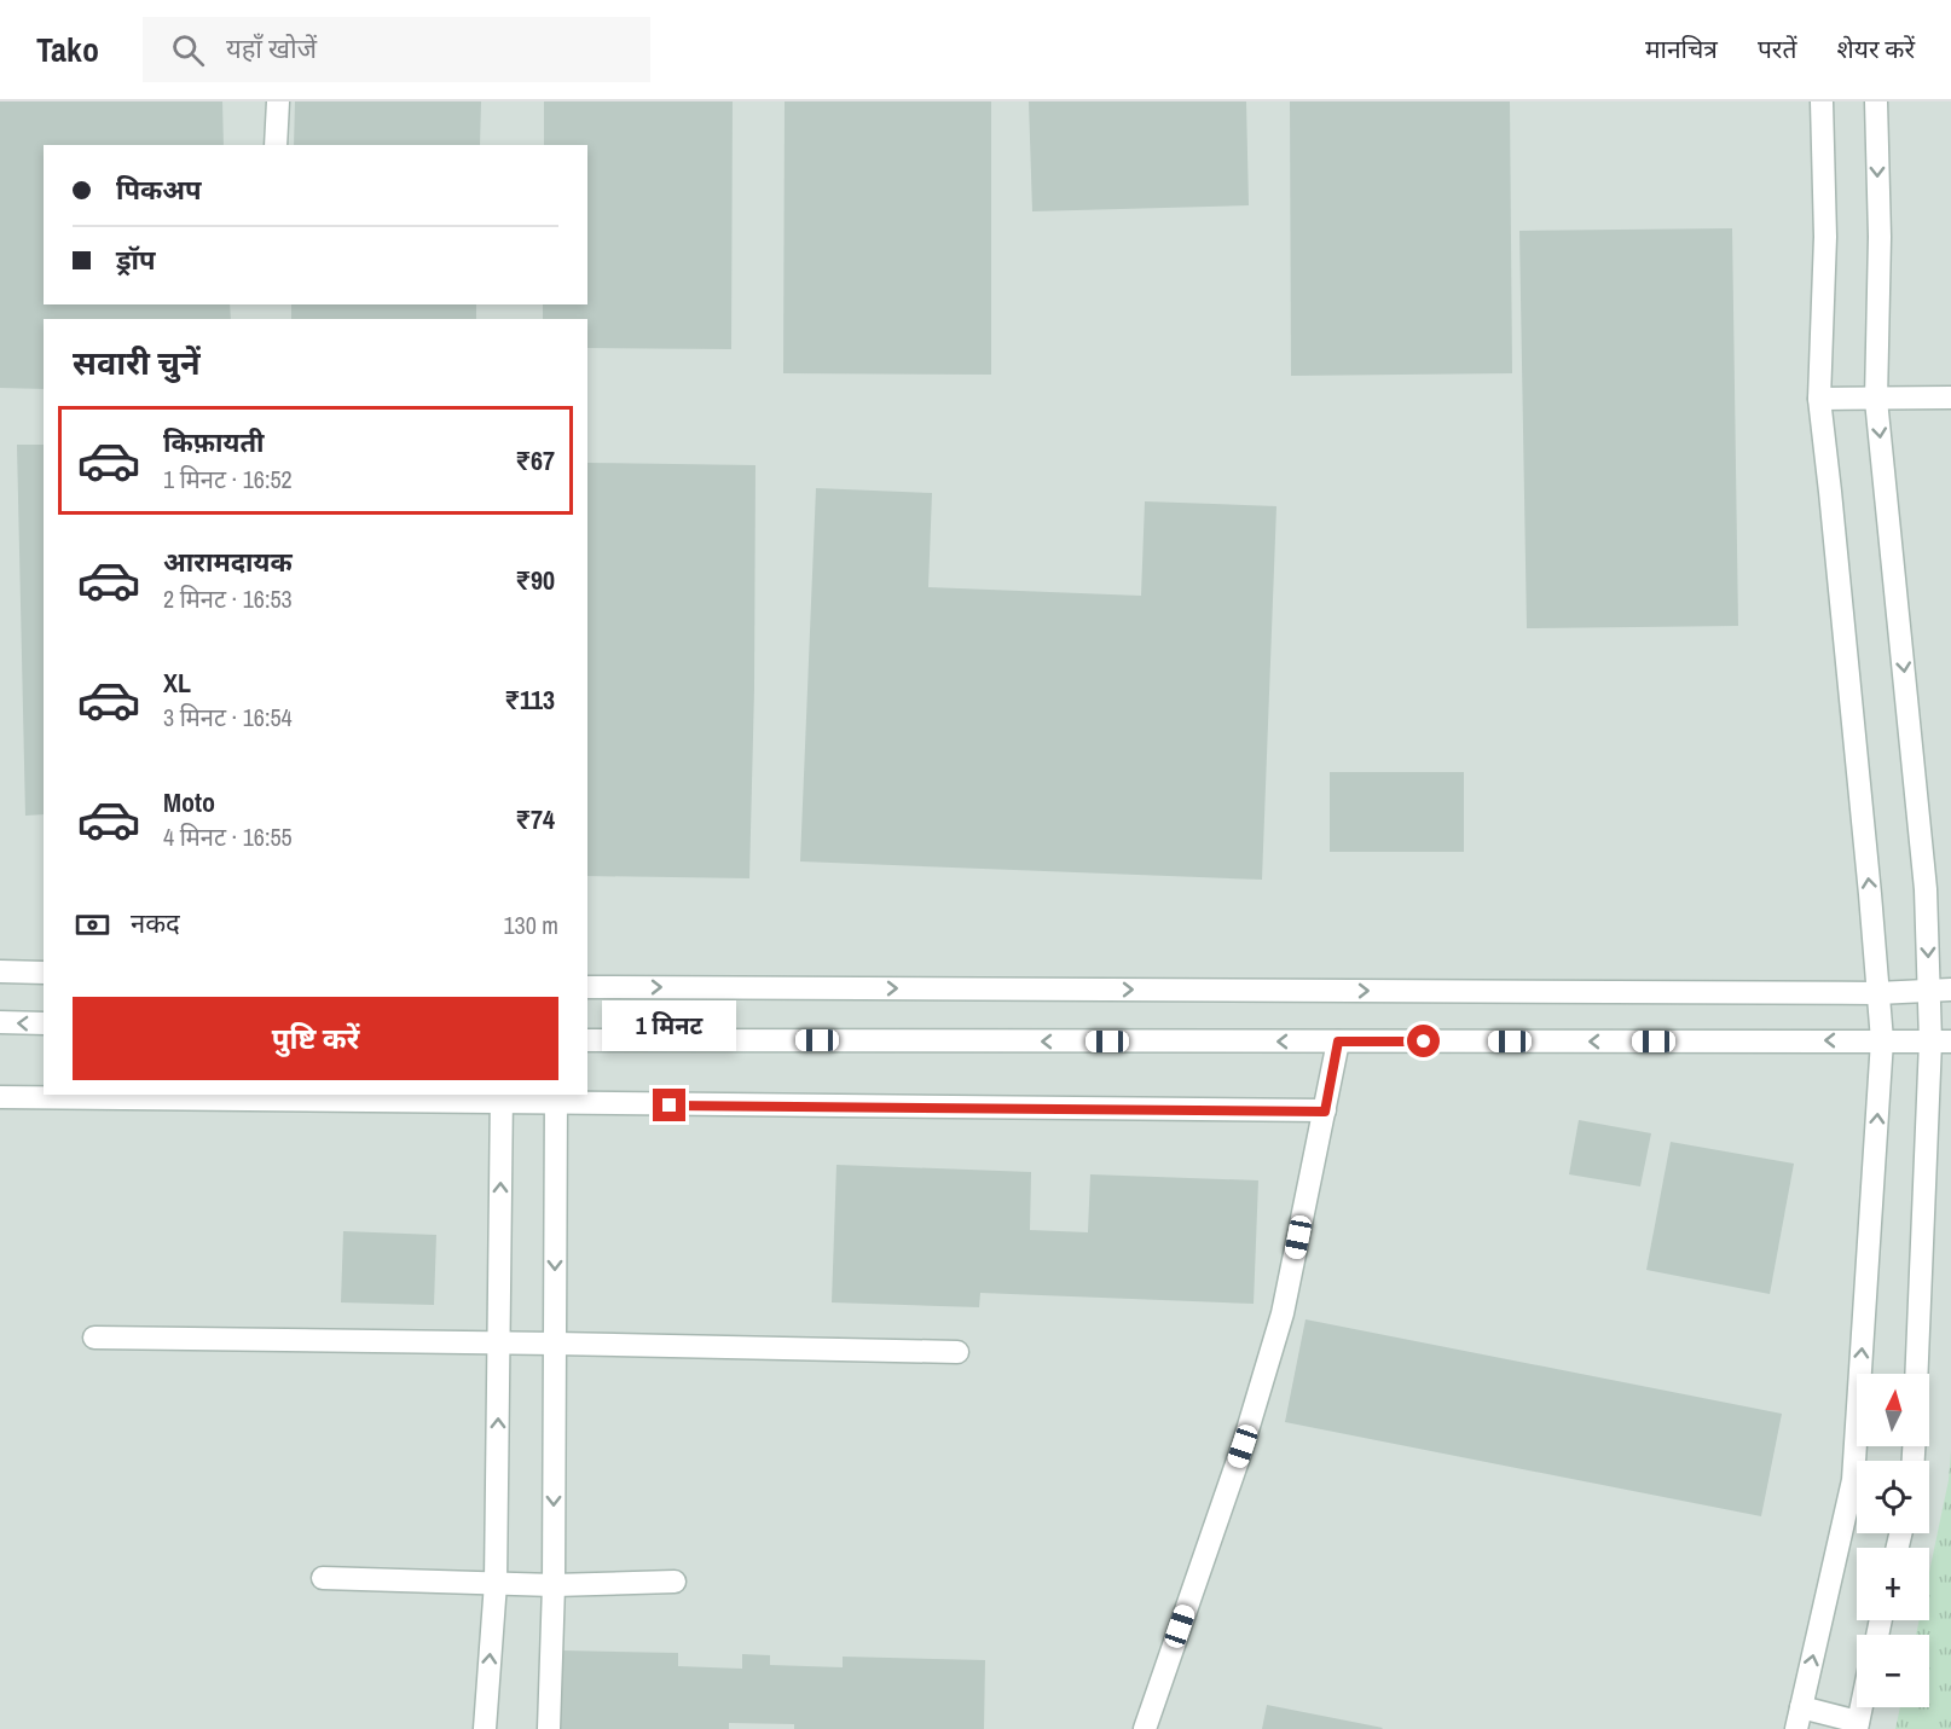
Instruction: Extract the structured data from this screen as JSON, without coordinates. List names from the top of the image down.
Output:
{
  "north": "top",
  "page": {
    "header": "Tako",
    "search": "यहाँ खोजें",
    "nav": ["मानचित्र", "परतें", "शेयर करें"],
    "banner": ["पिकअप", "ड्रॉप"],
    "heading": "सवारी चुनें",
    "list": [
      {
        "name": "किफ़ायती",
        "note": "1 मिनट · 16:52",
        "value": "₹67"
      },
      {
        "name": "आरामदायक",
        "note": "2 मिनट · 16:53",
        "value": "₹90"
      },
      {
        "name": "XL",
        "note": "3 मिनट · 16:54",
        "value": "₹113"
      },
      {
        "name": "Moto",
        "note": "4 मिनट · 16:55",
        "value": "₹74"
      }
    ],
    "pay": ["नकद", "130 m"],
    "buttons": "पुष्टि करें",
    "bubble": "1 मिनट",
    "map_buttons": ["+", "−"]
  }
}
